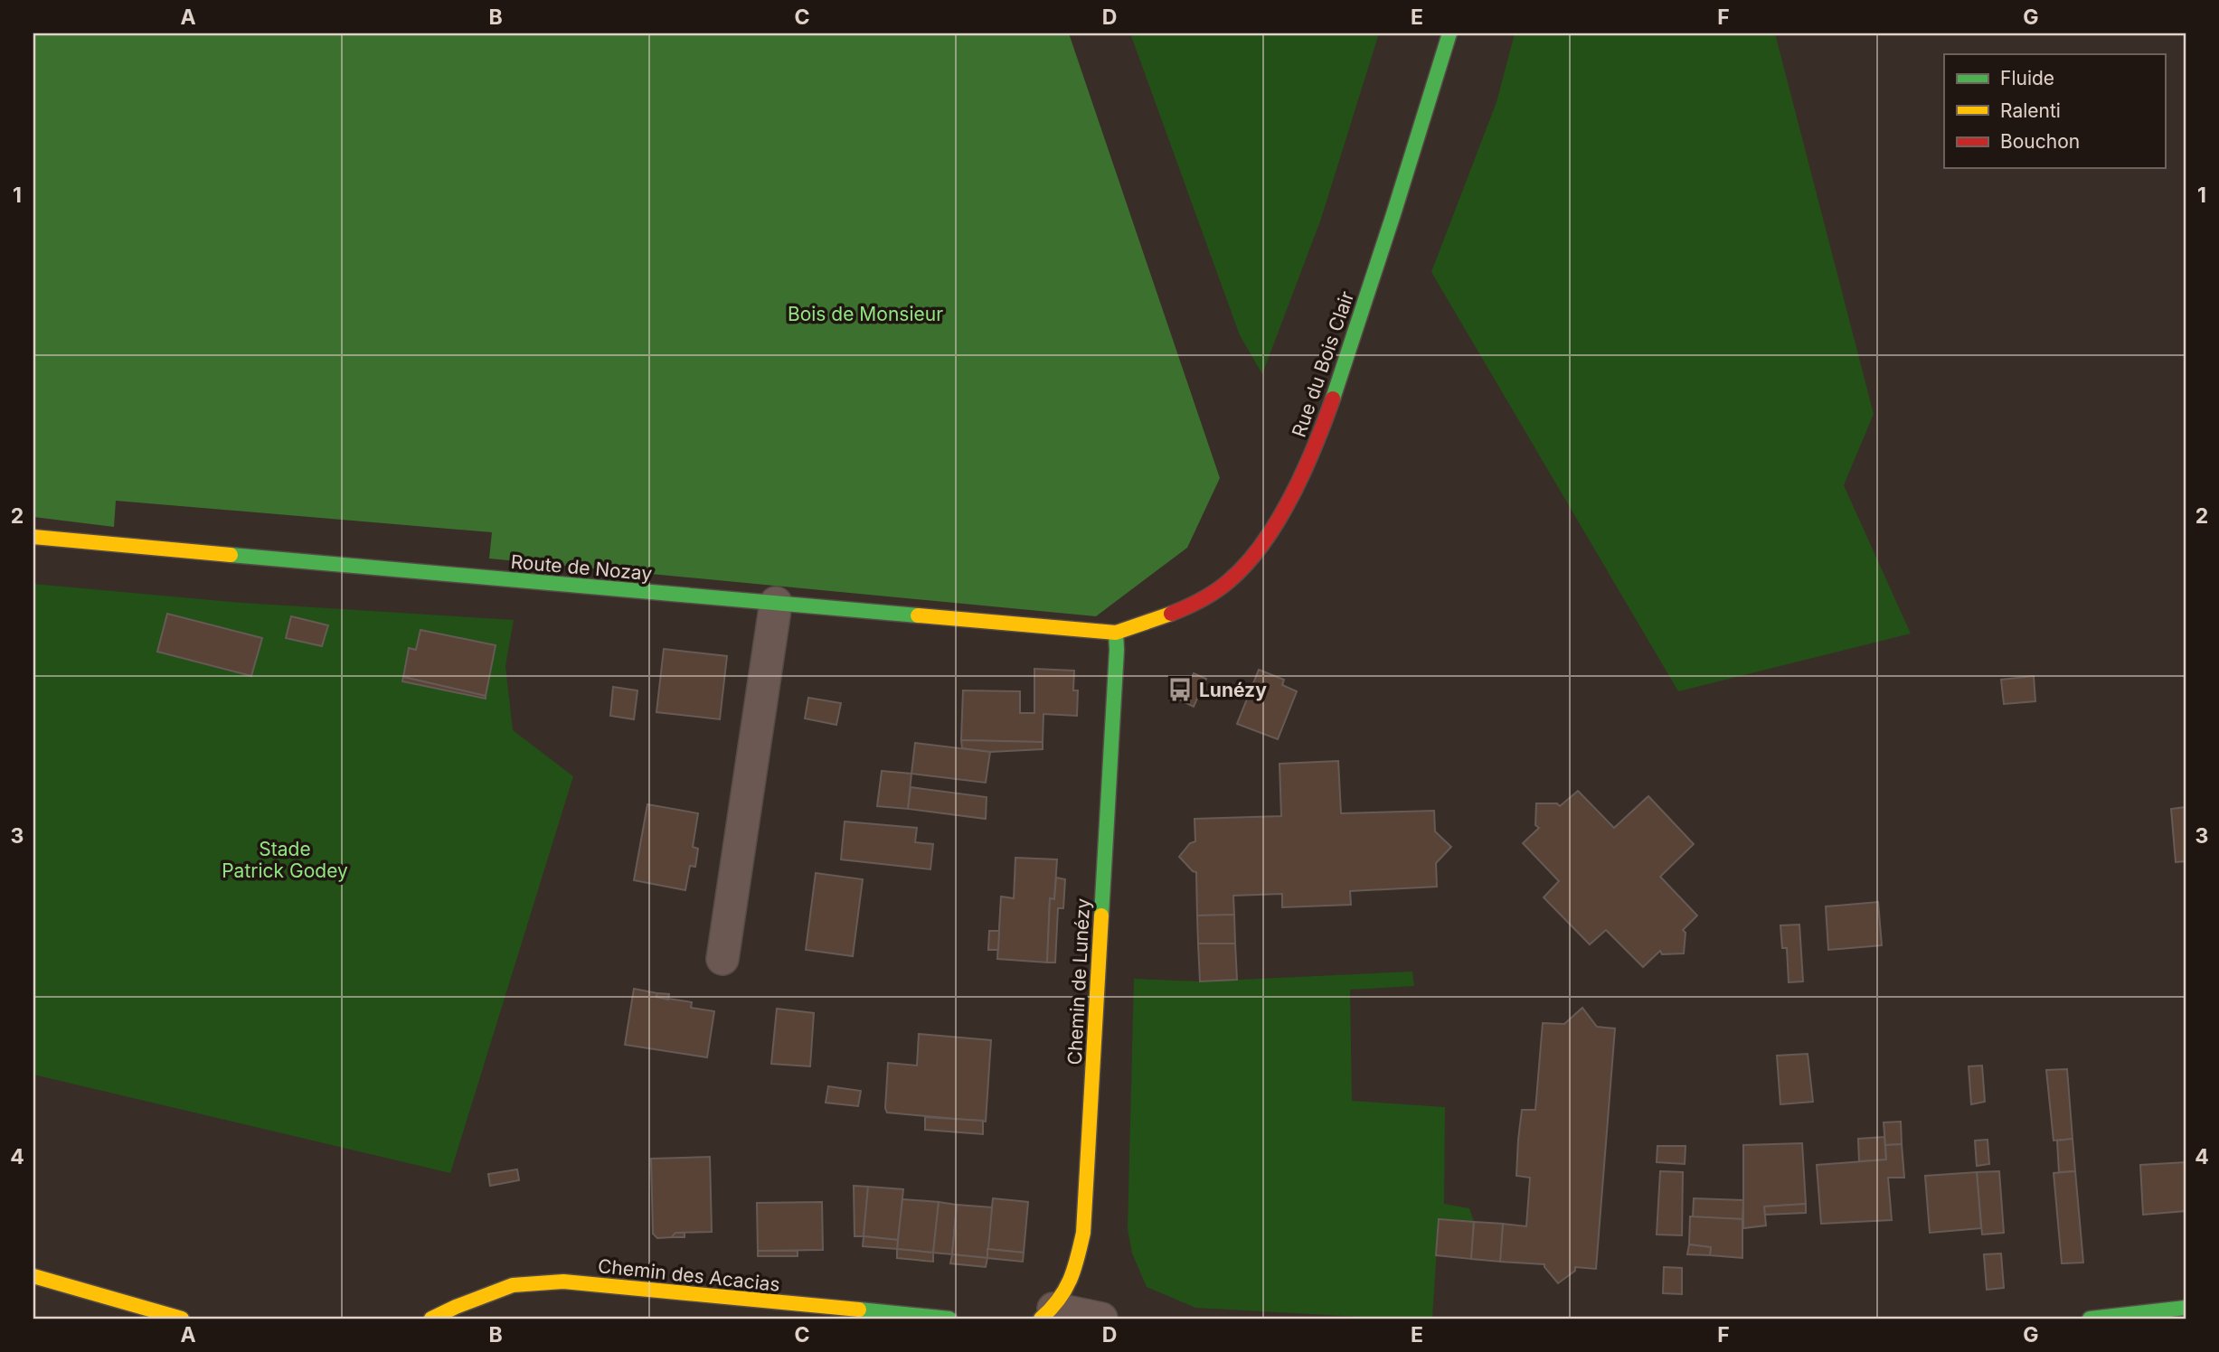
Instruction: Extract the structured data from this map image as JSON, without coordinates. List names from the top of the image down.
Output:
{
  "streets": {
    "street": [
      "Rue du Bois Clair",
      "Route de Nozay",
      "Chemin de Lunézy",
      "Chemin des Acacias"
    ]
  },
  "crossings": [
    ["Rue du Bois Clair", "Route de Nozay"],
    ["Rue du Bois Clair", "Chemin de Lunézy"],
    ["Route de Nozay", "Chemin de Lunézy"]
  ],
  "parks": ["Bois de Monsieur", "Stade Patrick Godey"],
  "places": {
    "bus stop": ["Lunézy"]
  },
  "legend": ["Fluide", "Ralenti", "Bouchon"],
  "grid": {
    "columns": [
      "A",
      "B",
      "C",
      "D",
      "E",
      "F",
      "G"
    ],
    "rows": [
      "1",
      "2",
      "3",
      "4"
    ]
  }
}
